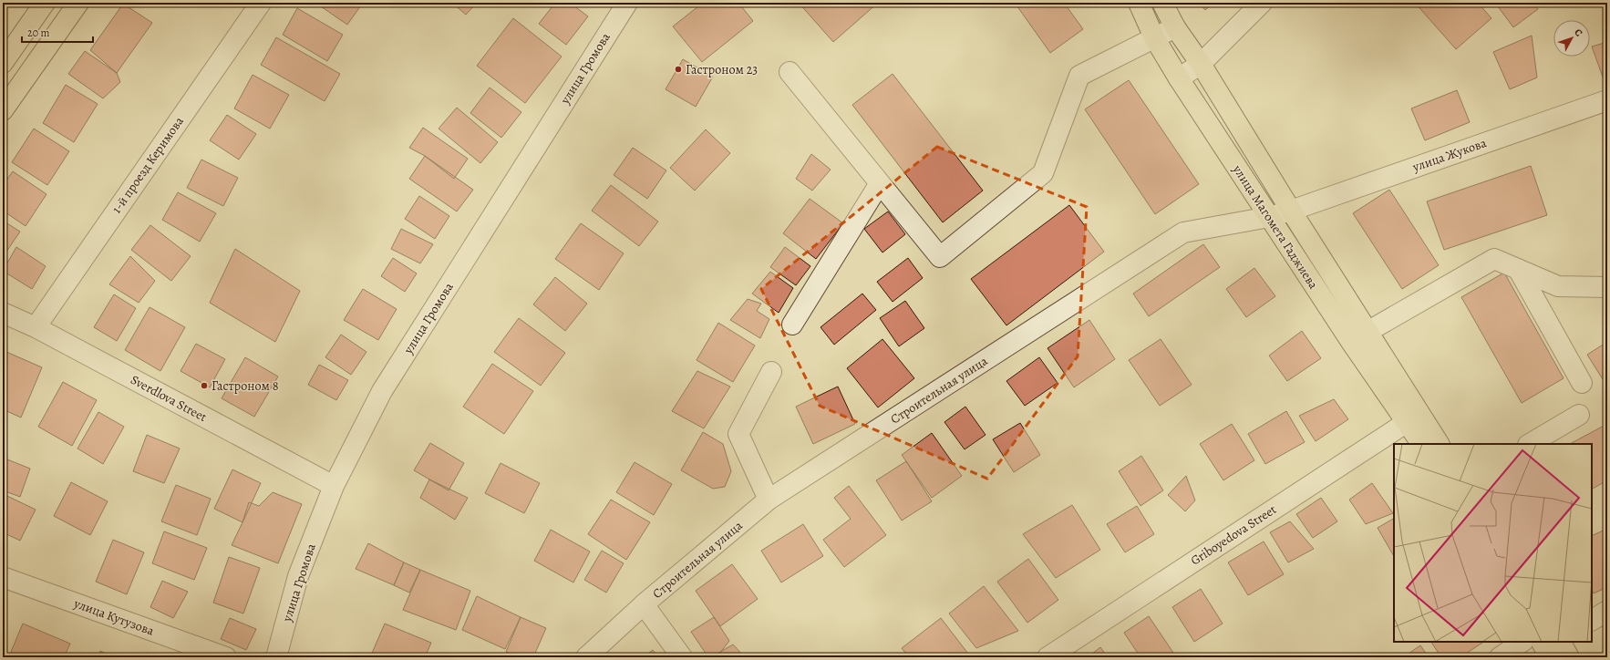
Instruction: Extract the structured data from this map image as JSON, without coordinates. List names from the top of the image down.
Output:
{
  "streets": {
    "main road": ["улица Магомета Гаджиева"],
    "street": [
      "улица Громова",
      "улица Жукова",
      "1-й проезд Керимова",
      "Строительная улица",
      "Sverdlova Street",
      "Griboyedova Street",
      "улица Кутузова"
    ]
  },
  "crossings": [
    ["улица Громова", "Sverdlova Street"],
    ["улица Жукова", "улица Магомета Гаджиева"],
    ["улица Жукова", "Строительная улица"],
    ["1-й проезд Керимова", "Sverdlova Street"],
    ["улица Магомета Гаджиева", "Строительная улица"],
    ["улица Магомета Гаджиева", "Griboyedova Street"]
  ],
  "places": ["Гастроном 23", "Гастроном 8"],
  "scale_bar": "20 m",
  "north": "top right"
}
